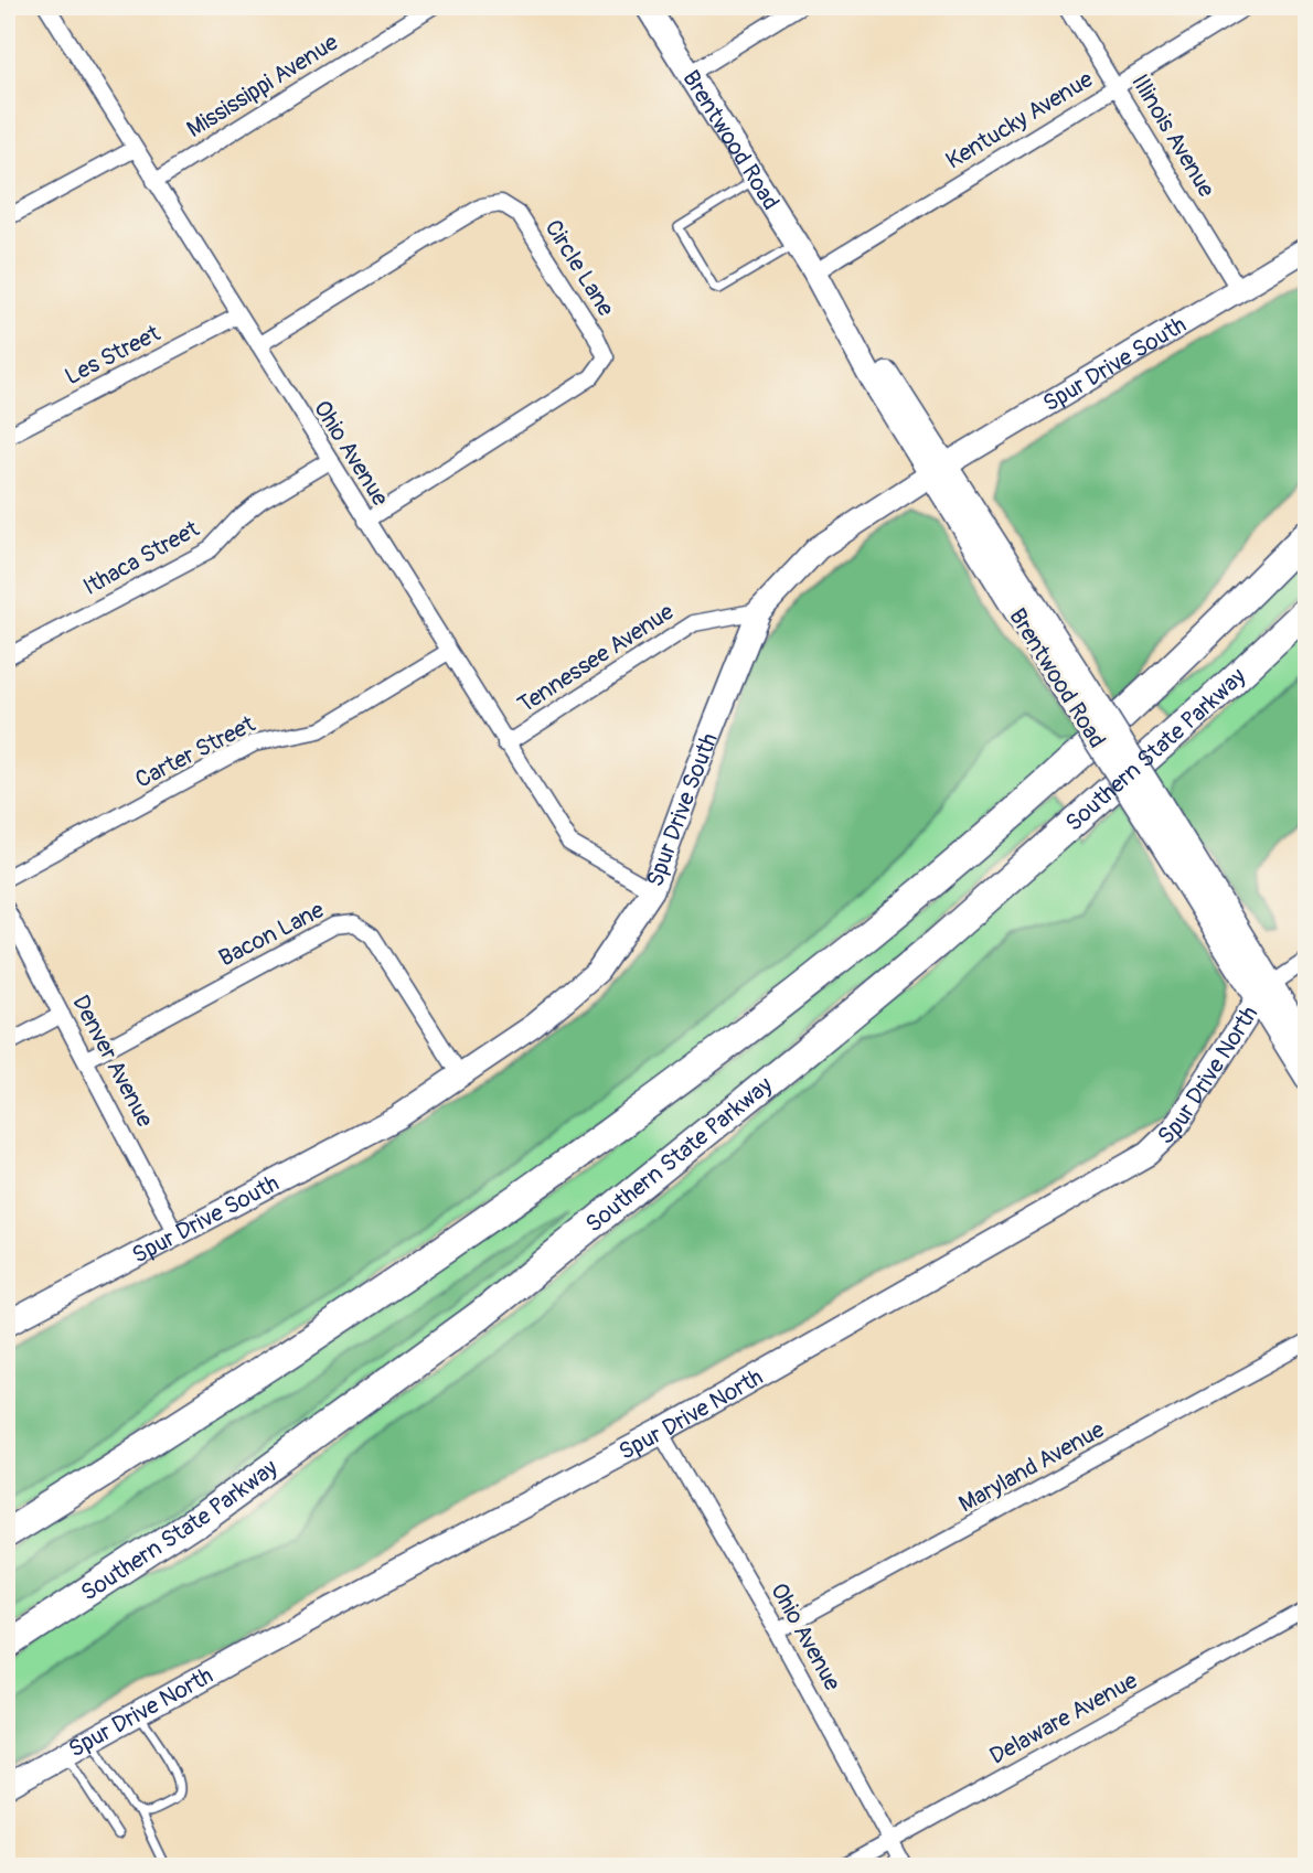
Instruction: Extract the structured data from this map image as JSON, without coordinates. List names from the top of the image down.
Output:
{
  "streets": {
    "highway": ["Southern State Parkway"],
    "street": [
      "Mississippi Avenue",
      "Kentucky Avenue",
      "Illinois Avenue",
      "Brentwood Road",
      "Circle Lane",
      "Les Street",
      "Spur Drive South",
      "Ohio Avenue",
      "Ithaca Street",
      "Tennessee Avenue",
      "Carter Street",
      "Bacon Lane",
      "Denver Avenue",
      "Spur Drive North",
      "Maryland Avenue",
      "Delaware Avenue"
    ]
  },
  "crossings": [
    ["Mississippi Avenue", "Ohio Avenue"],
    ["Kentucky Avenue", "Illinois Avenue"],
    ["Kentucky Avenue", "Brentwood Road"],
    ["Illinois Avenue", "Spur Drive South"],
    ["Brentwood Road", "Spur Drive South"],
    ["Brentwood Road", "Spur Drive North"],
    ["Circle Lane", "Ohio Avenue"],
    ["Les Street", "Ohio Avenue"],
    ["Spur Drive South", "Ohio Avenue"],
    ["Spur Drive South", "Tennessee Avenue"],
    ["Spur Drive South", "Bacon Lane"],
    ["Spur Drive South", "Denver Avenue"],
    ["Ohio Avenue", "Ithaca Street"],
    ["Ohio Avenue", "Tennessee Avenue"],
    ["Ohio Avenue", "Carter Street"],
    ["Ohio Avenue", "Spur Drive North"],
    ["Ohio Avenue", "Maryland Avenue"],
    ["Ohio Avenue", "Delaware Avenue"],
    ["Bacon Lane", "Denver Avenue"]
  ]
}
